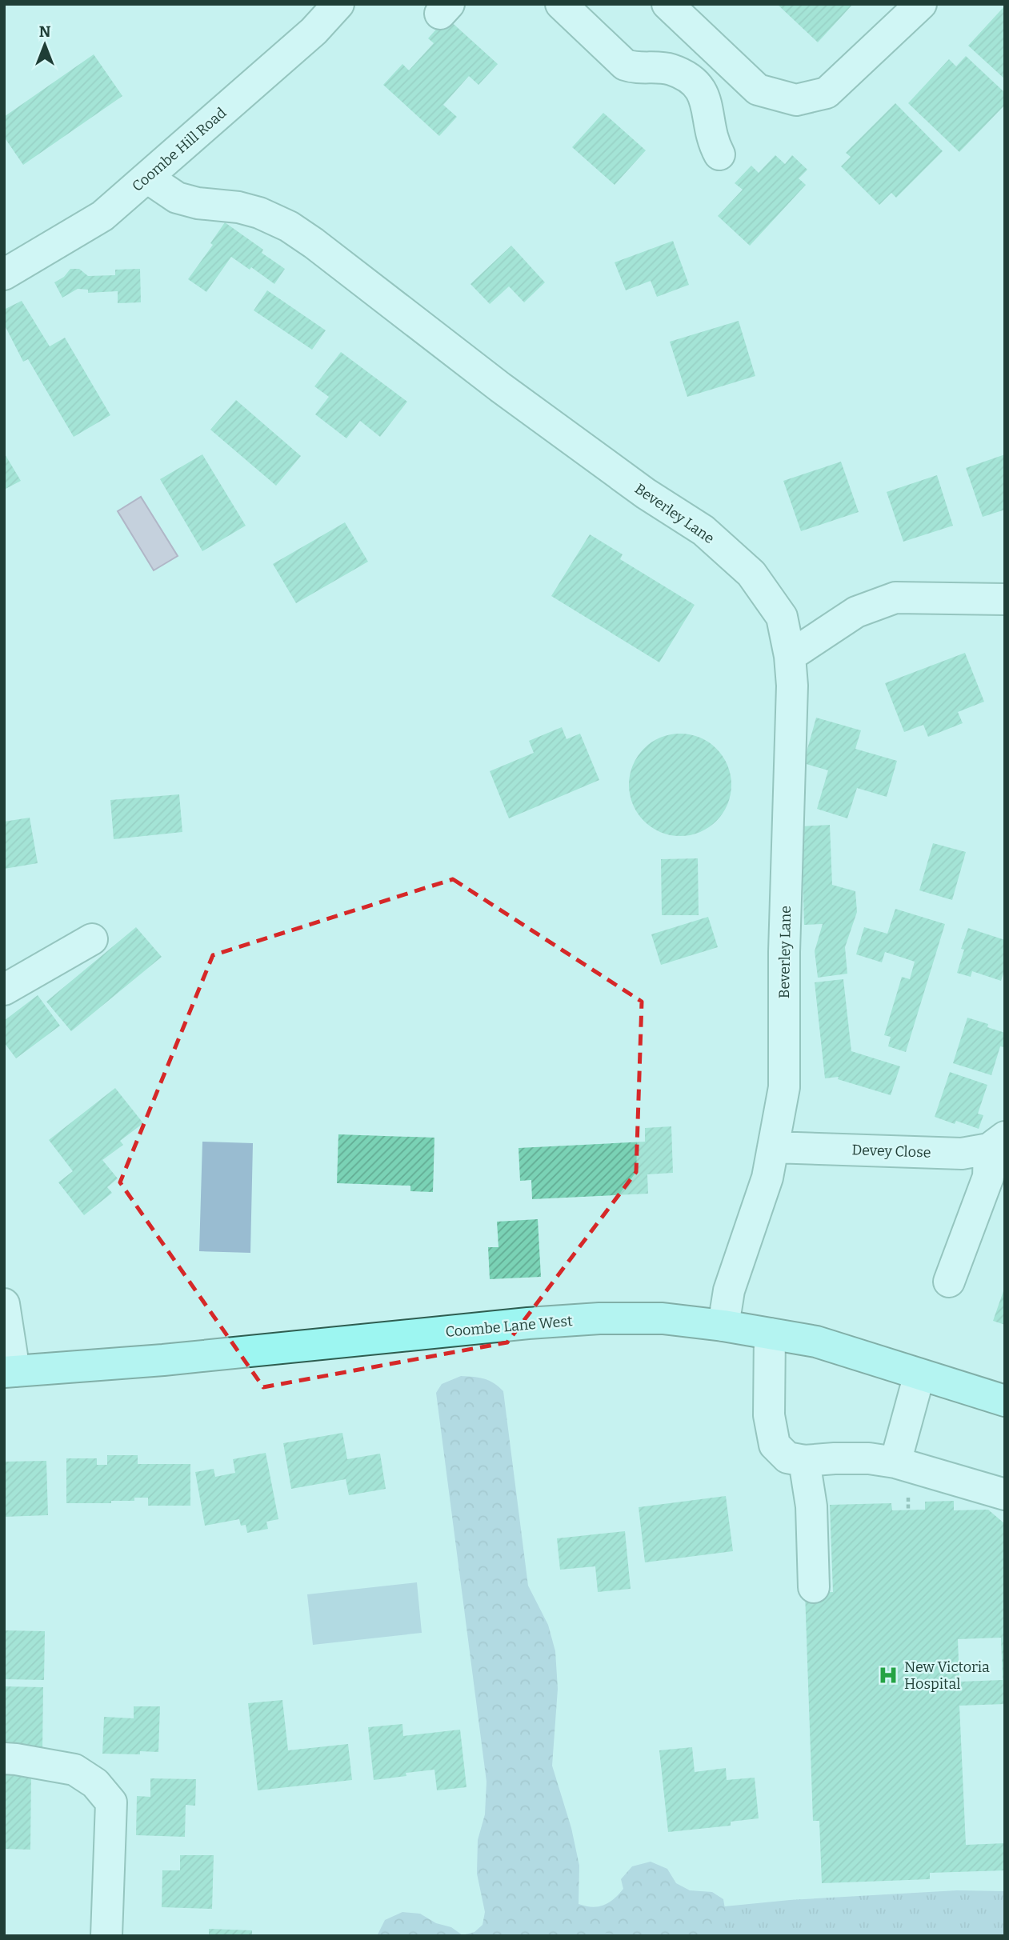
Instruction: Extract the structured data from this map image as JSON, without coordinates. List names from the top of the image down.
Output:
{
  "streets": {
    "main road": ["Coombe Lane West"],
    "street": ["Coombe Hill Road", "Beverley Lane", "Devey Close"]
  },
  "crossings": [
    ["Coombe Hill Road", "Beverley Lane"],
    ["Beverley Lane", "Devey Close"],
    ["Beverley Lane", "Coombe Lane West"]
  ],
  "places": {
    "hospital": ["New Victoria Hospital"]
  },
  "north": "top"
}
